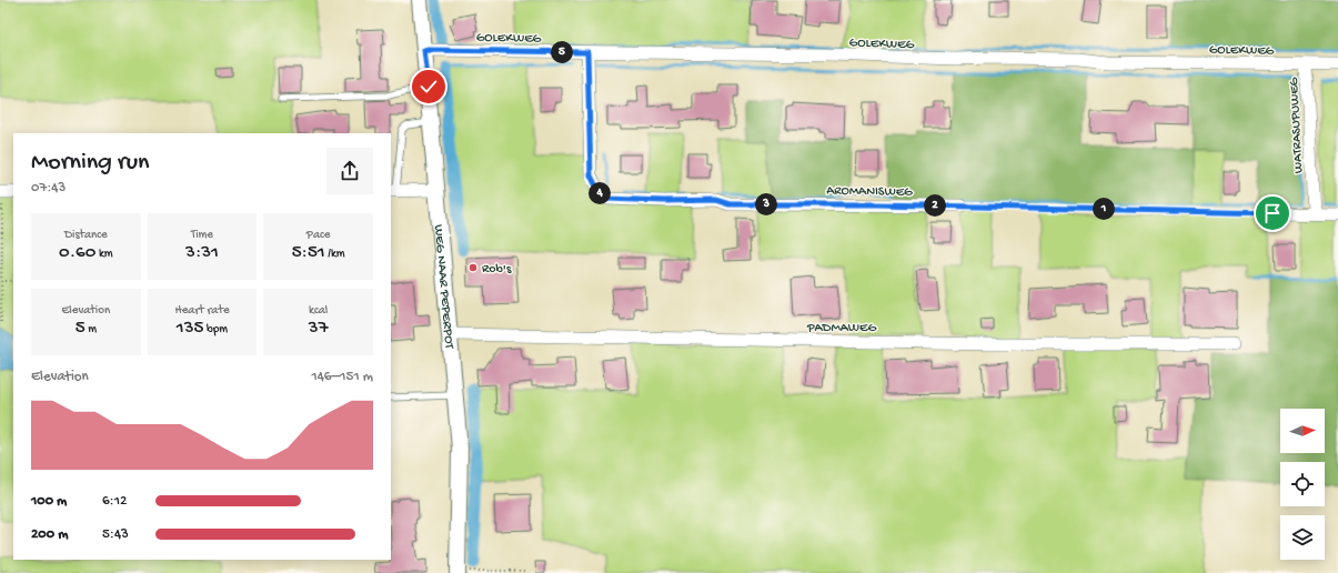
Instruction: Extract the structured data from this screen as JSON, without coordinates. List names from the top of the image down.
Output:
{
  "streets": {
    "street": [
      "GOLEKWEG",
      "WATRASUPUWEG",
      "AROMANISWEG",
      "WEG NAAR PEPERPOT",
      "PADMAWEG"
    ]
  },
  "crossings": [
    ["GOLEKWEG", "WATRASUPUWEG"],
    ["GOLEKWEG", "AROMANISWEG"],
    ["GOLEKWEG", "WEG NAAR PEPERPOT"],
    ["WEG NAAR PEPERPOT", "PADMAWEG"]
  ],
  "places": ["Rob's"],
  "north": "right",
  "page": {
    "pins": [
      "5",
      "4",
      "3",
      "2",
      "1"
    ],
    "heading": ["Morning run", "07:43"],
    "stats": [
      ["Distance", "0.60 km"],
      ["Time", "3:31"],
      ["Pace", "5:51 /km"],
      ["Elevation", "5 m"],
      ["Heart rate", "135 bpm"],
      ["kcal", "37"]
    ],
    "chart": ["Elevation", "146–151 m"],
    "list": [
      {
        "name": "100 m",
        "note": "6:12"
      },
      {
        "name": "200 m",
        "note": "5:43"
      }
    ]
  }
}
